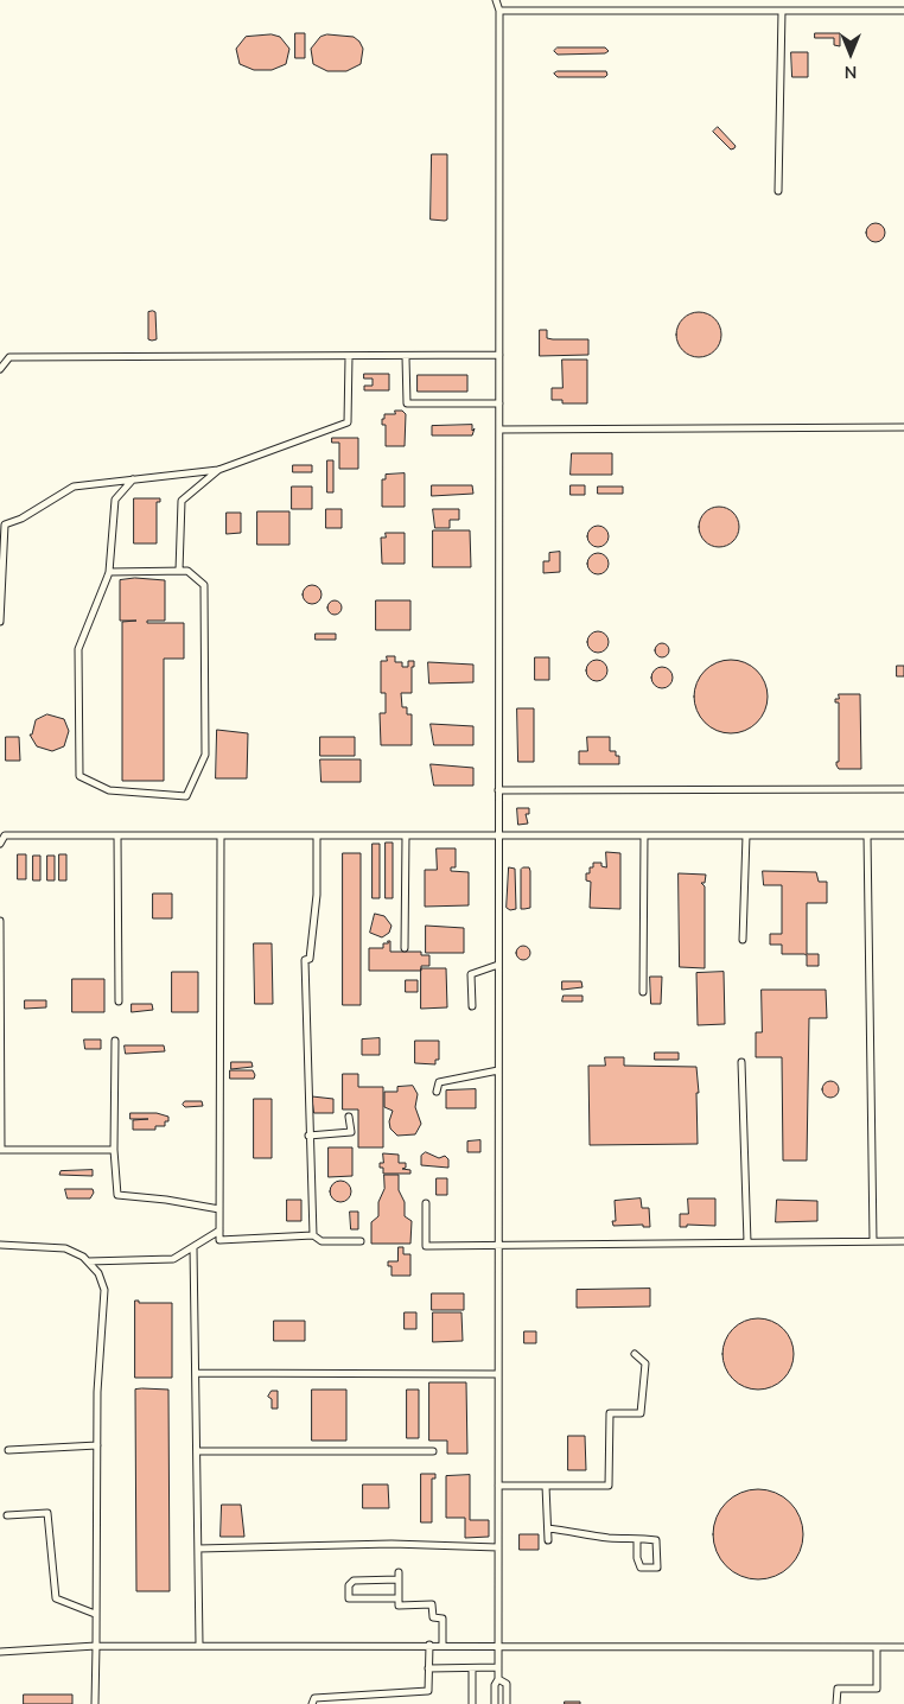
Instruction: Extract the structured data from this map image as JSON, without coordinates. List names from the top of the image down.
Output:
{
  "north": "bottom"
}
